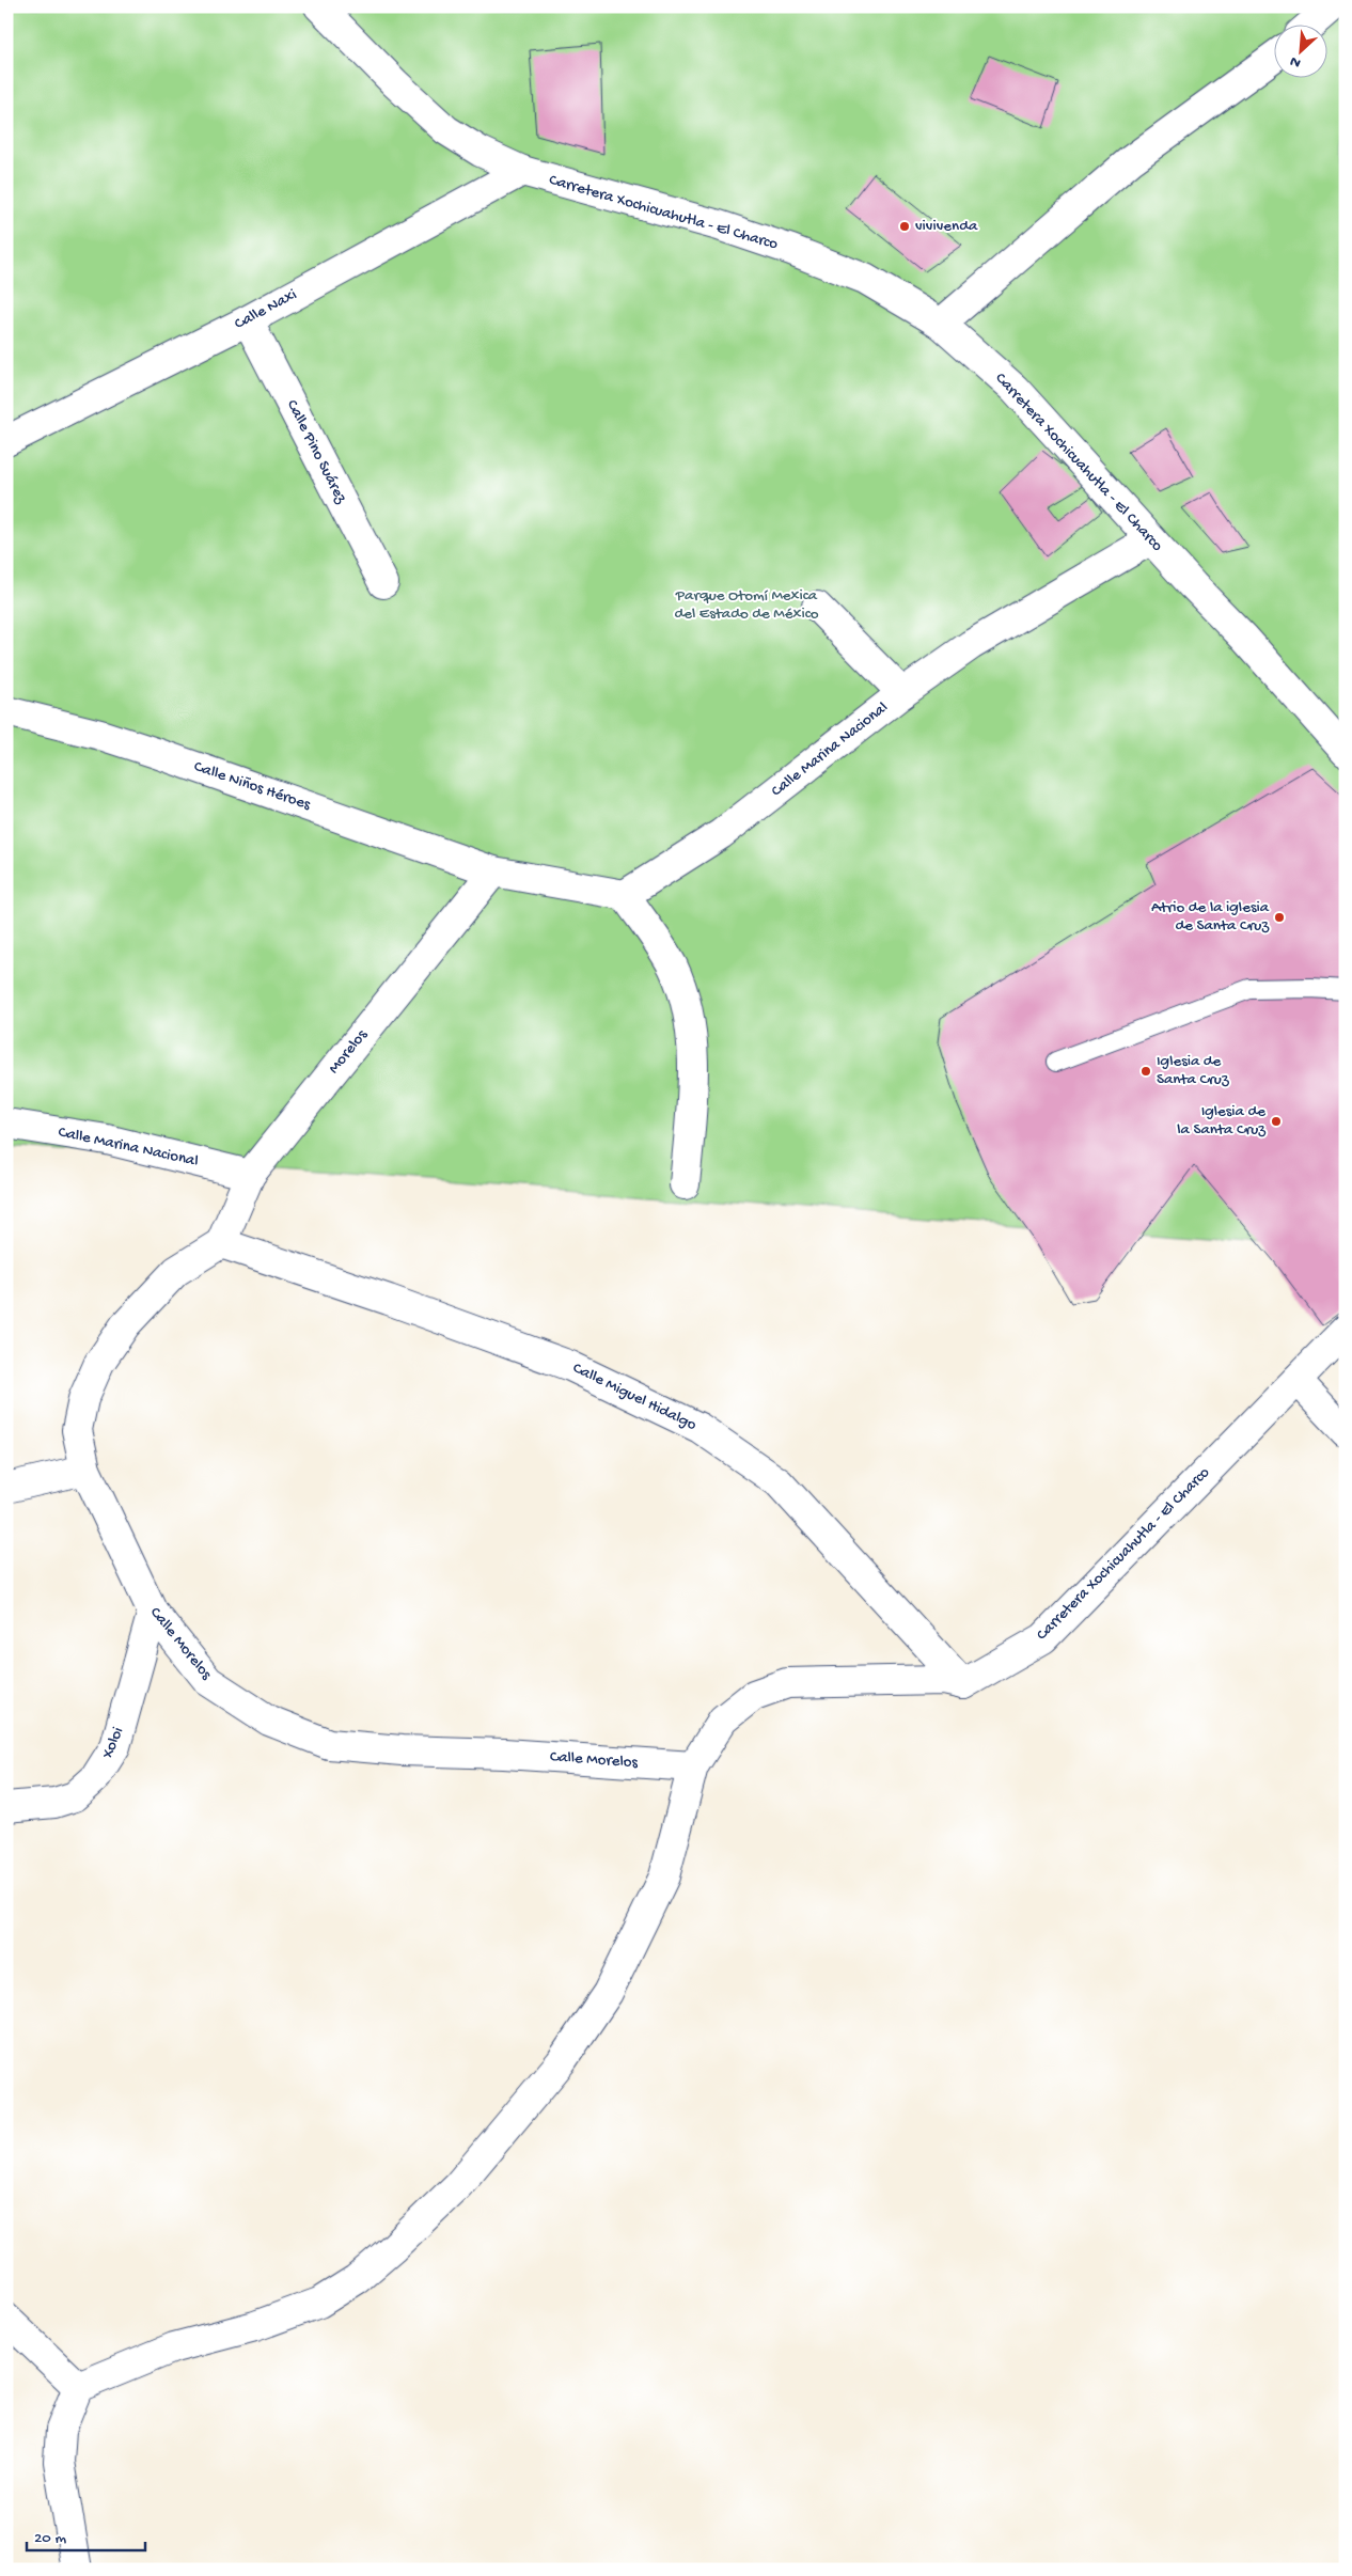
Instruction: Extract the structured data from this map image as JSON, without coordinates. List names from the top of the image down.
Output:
{
  "streets": {
    "street": [
      "Carretera Xochicuahutla - El Charco",
      "Calle Naxi",
      "Calle Pino Suárez",
      "Calle Marina Nacional",
      "Calle Niños Héroes",
      "Morelos",
      "Calle Miguel Hidalgo",
      "Calle Morelos",
      "Xoloi"
    ]
  },
  "crossings": [
    ["Carretera Xochicuahutla - El Charco", "Calle Naxi"],
    ["Carretera Xochicuahutla - El Charco", "Calle Marina Nacional"],
    ["Carretera Xochicuahutla - El Charco", "Calle Miguel Hidalgo"],
    ["Calle Naxi", "Calle Pino Suárez"],
    ["Calle Marina Nacional", "Morelos"],
    ["Calle Niños Héroes", "Morelos"],
    ["Morelos", "Calle Miguel Hidalgo"],
    ["Morelos", "Calle Morelos"],
    ["Calle Miguel Hidalgo", "Calle Morelos"],
    ["Calle Morelos", "Xoloi"]
  ],
  "parks": ["Parque Otomí Mexica del Estado de México"],
  "places": [
    "vivivenda",
    "Atrio de la iglesia de Santa Cruz",
    "Iglesia de Santa Cruz",
    "Iglesia de la Santa Cruz"
  ],
  "scale_bar": "20 m",
  "north": "bottom left"
}
